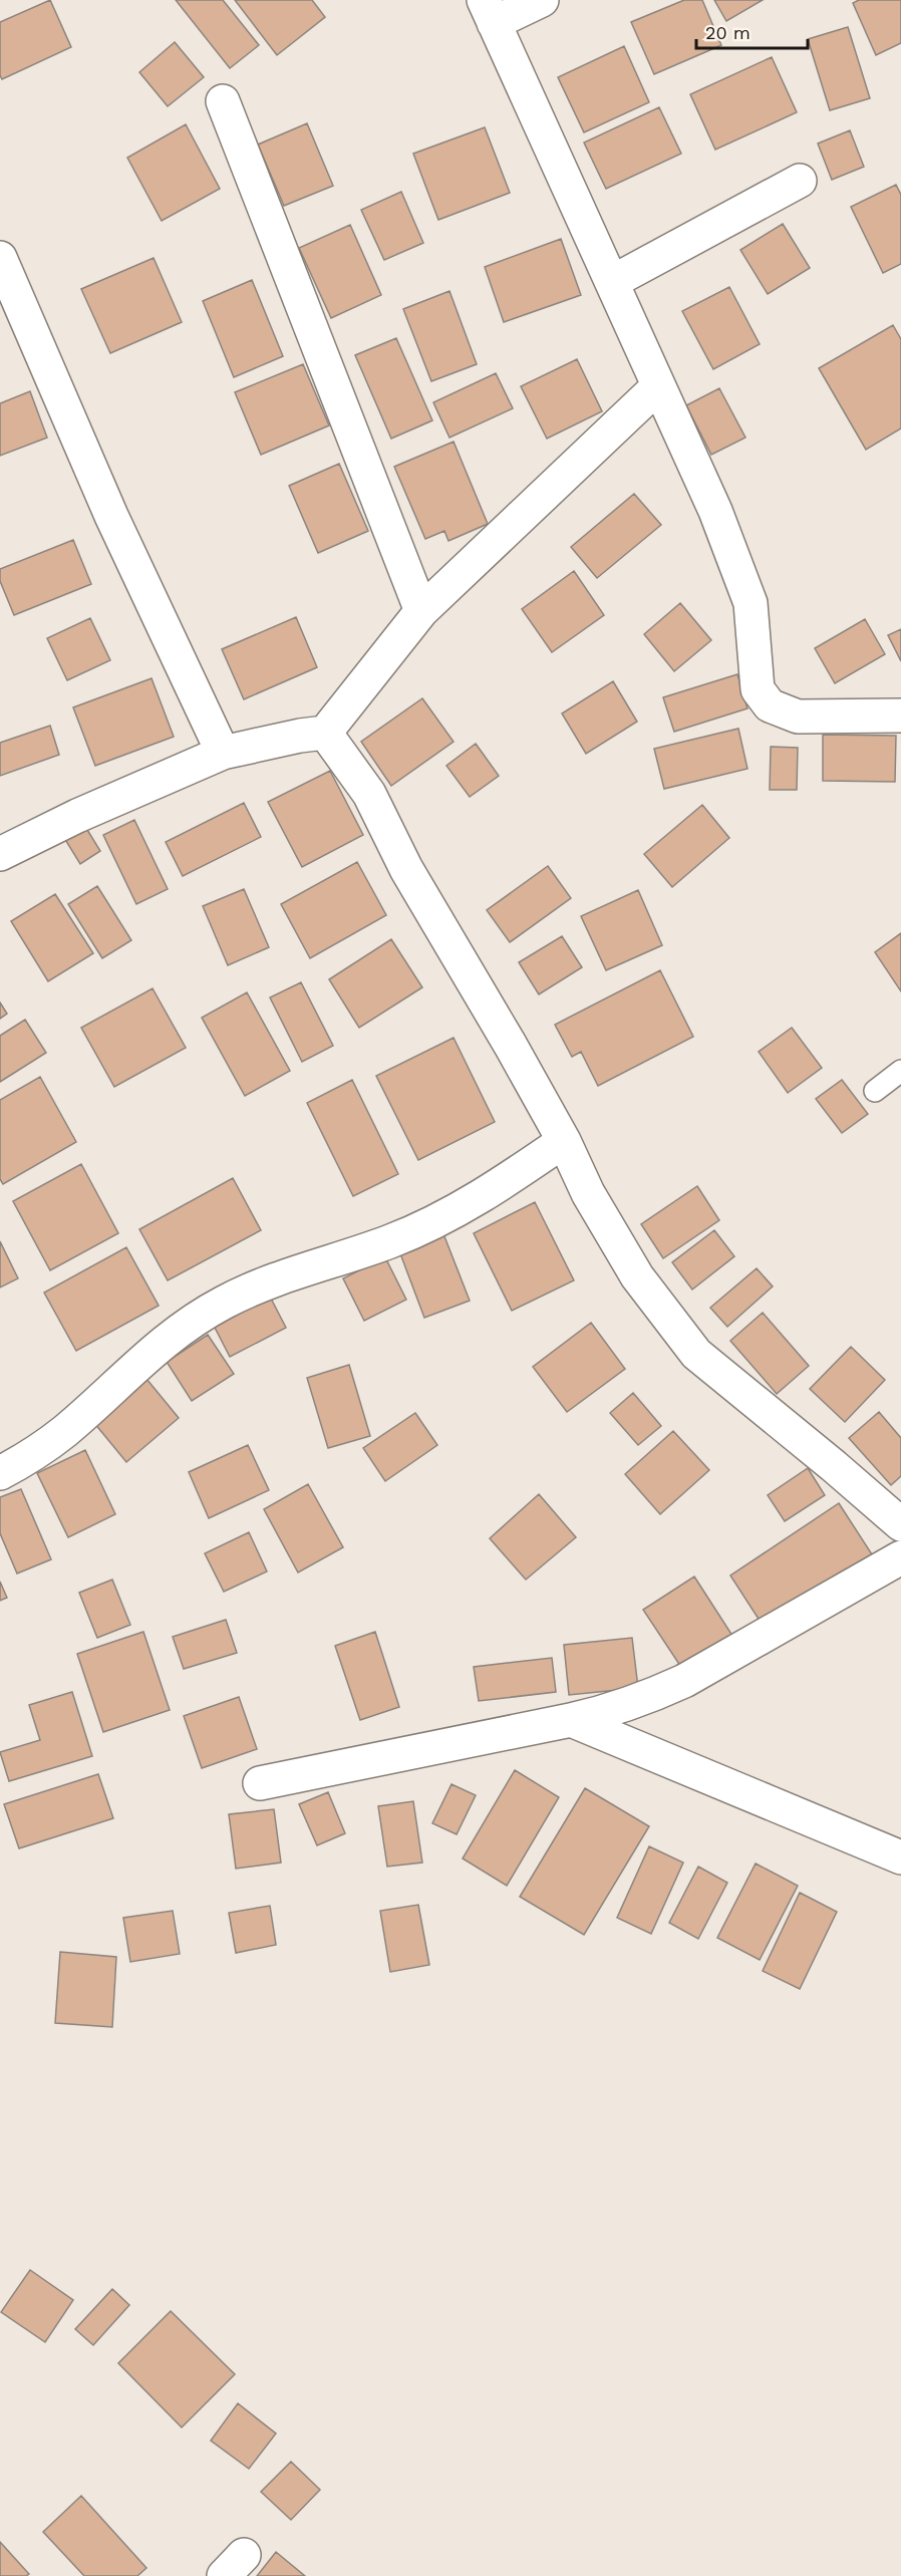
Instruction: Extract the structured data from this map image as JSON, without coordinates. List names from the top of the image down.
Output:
{
  "scale_bar": "20 m"
}
